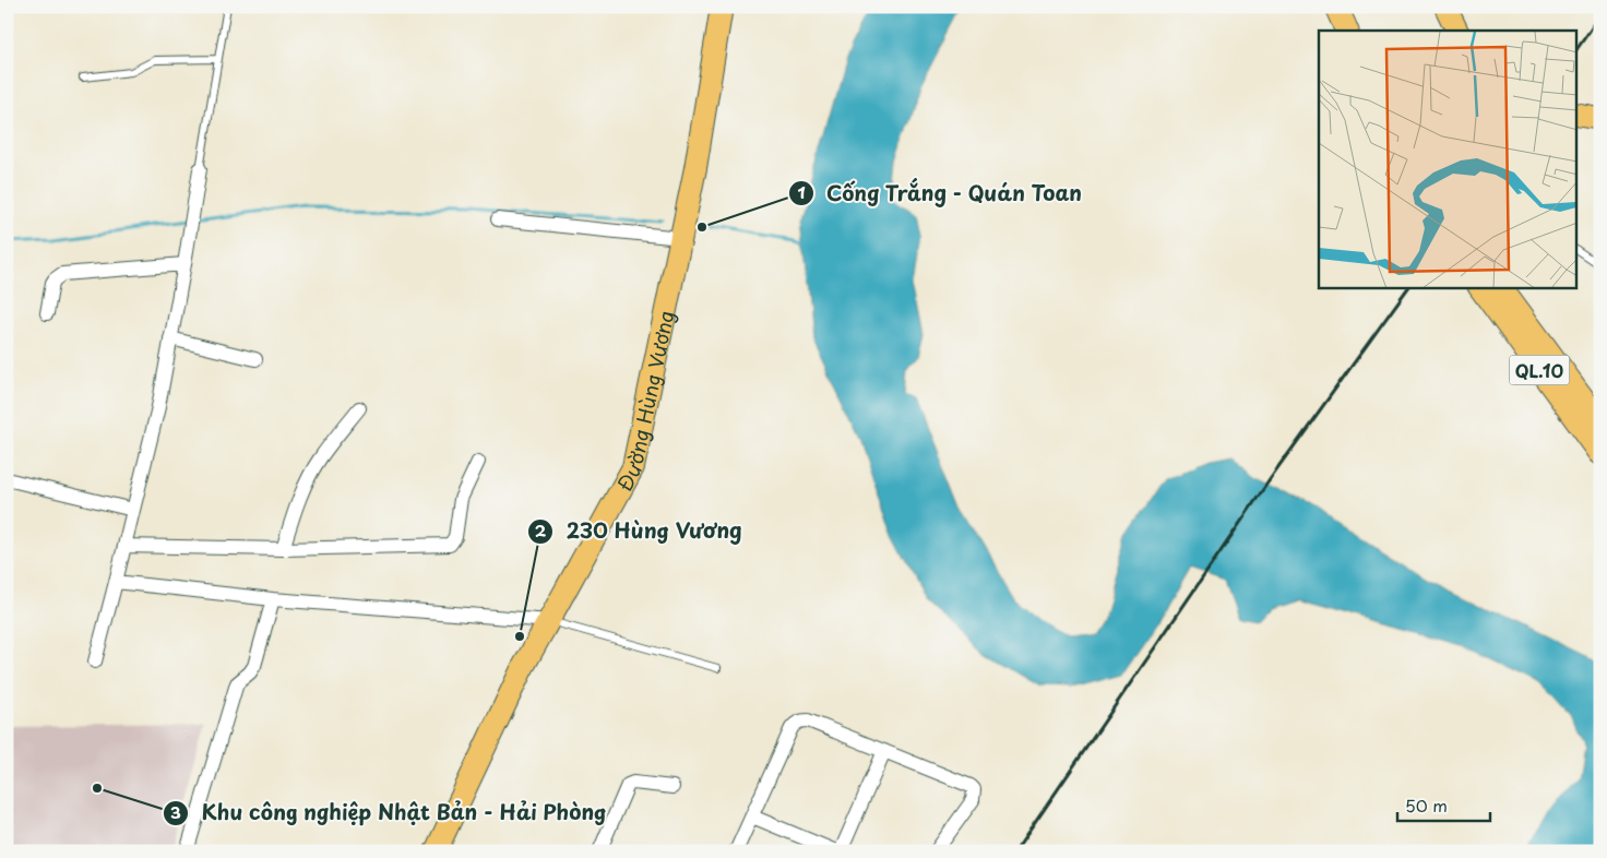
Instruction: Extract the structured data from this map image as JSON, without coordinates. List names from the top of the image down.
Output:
{
  "streets": {
    "highway": ["QL.10"],
    "main road": ["Đường Hùng Vương"]
  },
  "places": ["Cống Trắng - Quán Toan", "230 Hùng Vương", "Khu công nghiệp Nhật Bản - Hải Phòng"],
  "scale_bar": "50 m"
}
